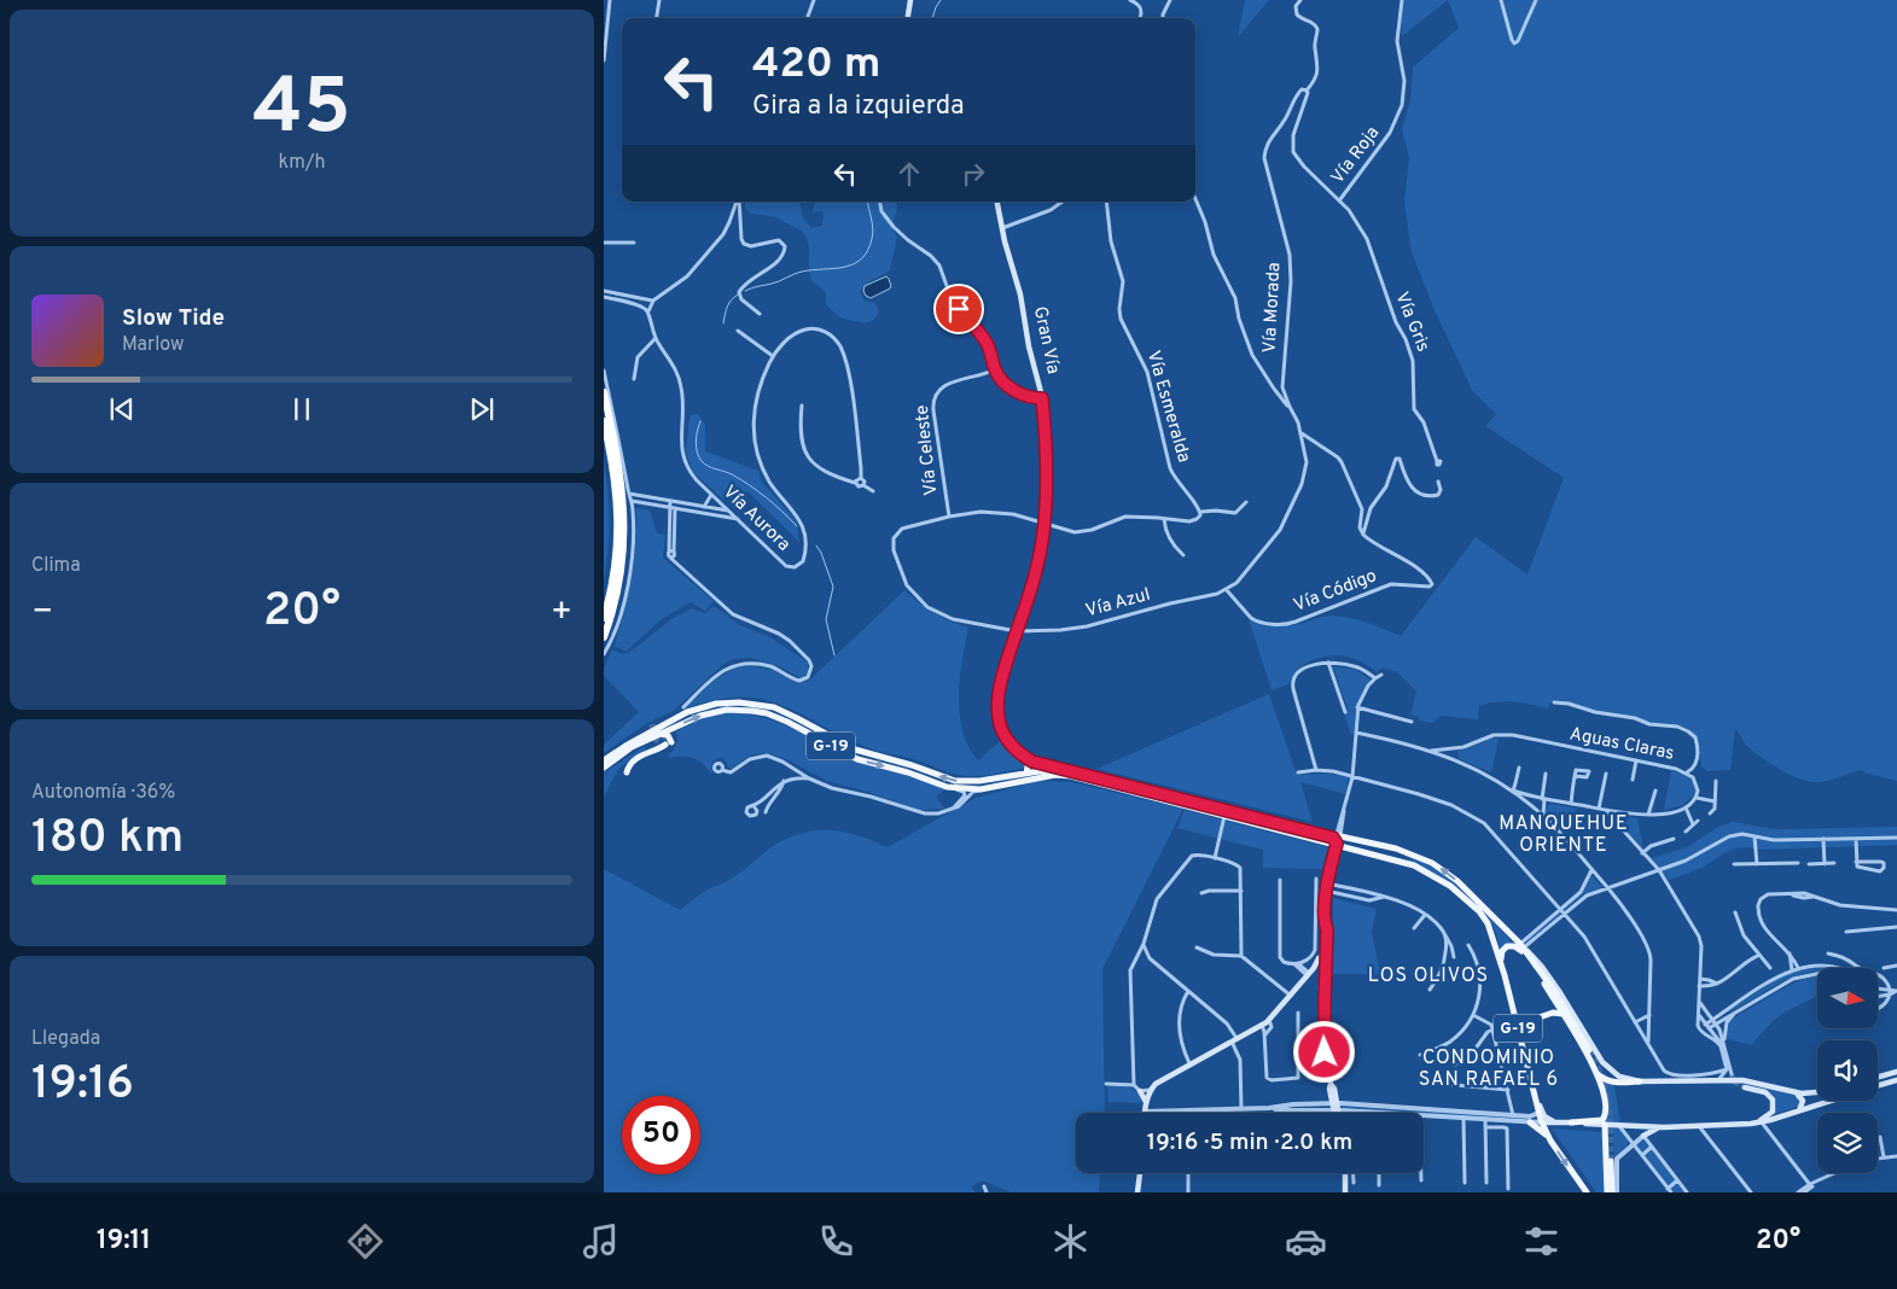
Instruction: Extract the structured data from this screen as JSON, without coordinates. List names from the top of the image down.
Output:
{
  "streets": {
    "main road": ["Gran Vía", "G-19"],
    "street": [
      "Vía Roja",
      "Vía Morada",
      "Vía Gris",
      "Vía Esmeralda",
      "Vía Celeste",
      "Vía Aurora",
      "Vía Código",
      "Vía Azul",
      "Aguas Claras"
    ]
  },
  "crossings": [
    ["Vía Roja", "Vía Morada"],
    ["Vía Roja", "Vía Gris"],
    ["Vía Morada", "Vía Código"],
    ["Vía Morada", "Vía Azul"],
    ["Gran Vía", "Vía Celeste"],
    ["Gran Vía", "Vía Azul"],
    ["Gran Vía", "G-19"],
    ["Vía Celeste", "Vía Azul"],
    ["Vía Código", "Vía Azul"]
  ],
  "districts": ["MANQUEHUE ORIENTE", "LOS OLIVOS", "CONDOMINIO SAN RAFAEL 6"],
  "north": "right",
  "page": {
    "tile": [
      ["45", "km/h"],
      "Clima",
      ["Autonomía · 36%", "180 km"],
      ["Llegada", "19:16"]
    ],
    "turn": ["420 m", "Gira a la izquierda"],
    "song": ["Slow Tide", "Marlow"],
    "heat": ["−", "20°", "+"],
    "limit": "50",
    "trip": "19:16 · 5 min · 2.0 km",
    "tabs": ["19:11", "20°"]
  }
}
